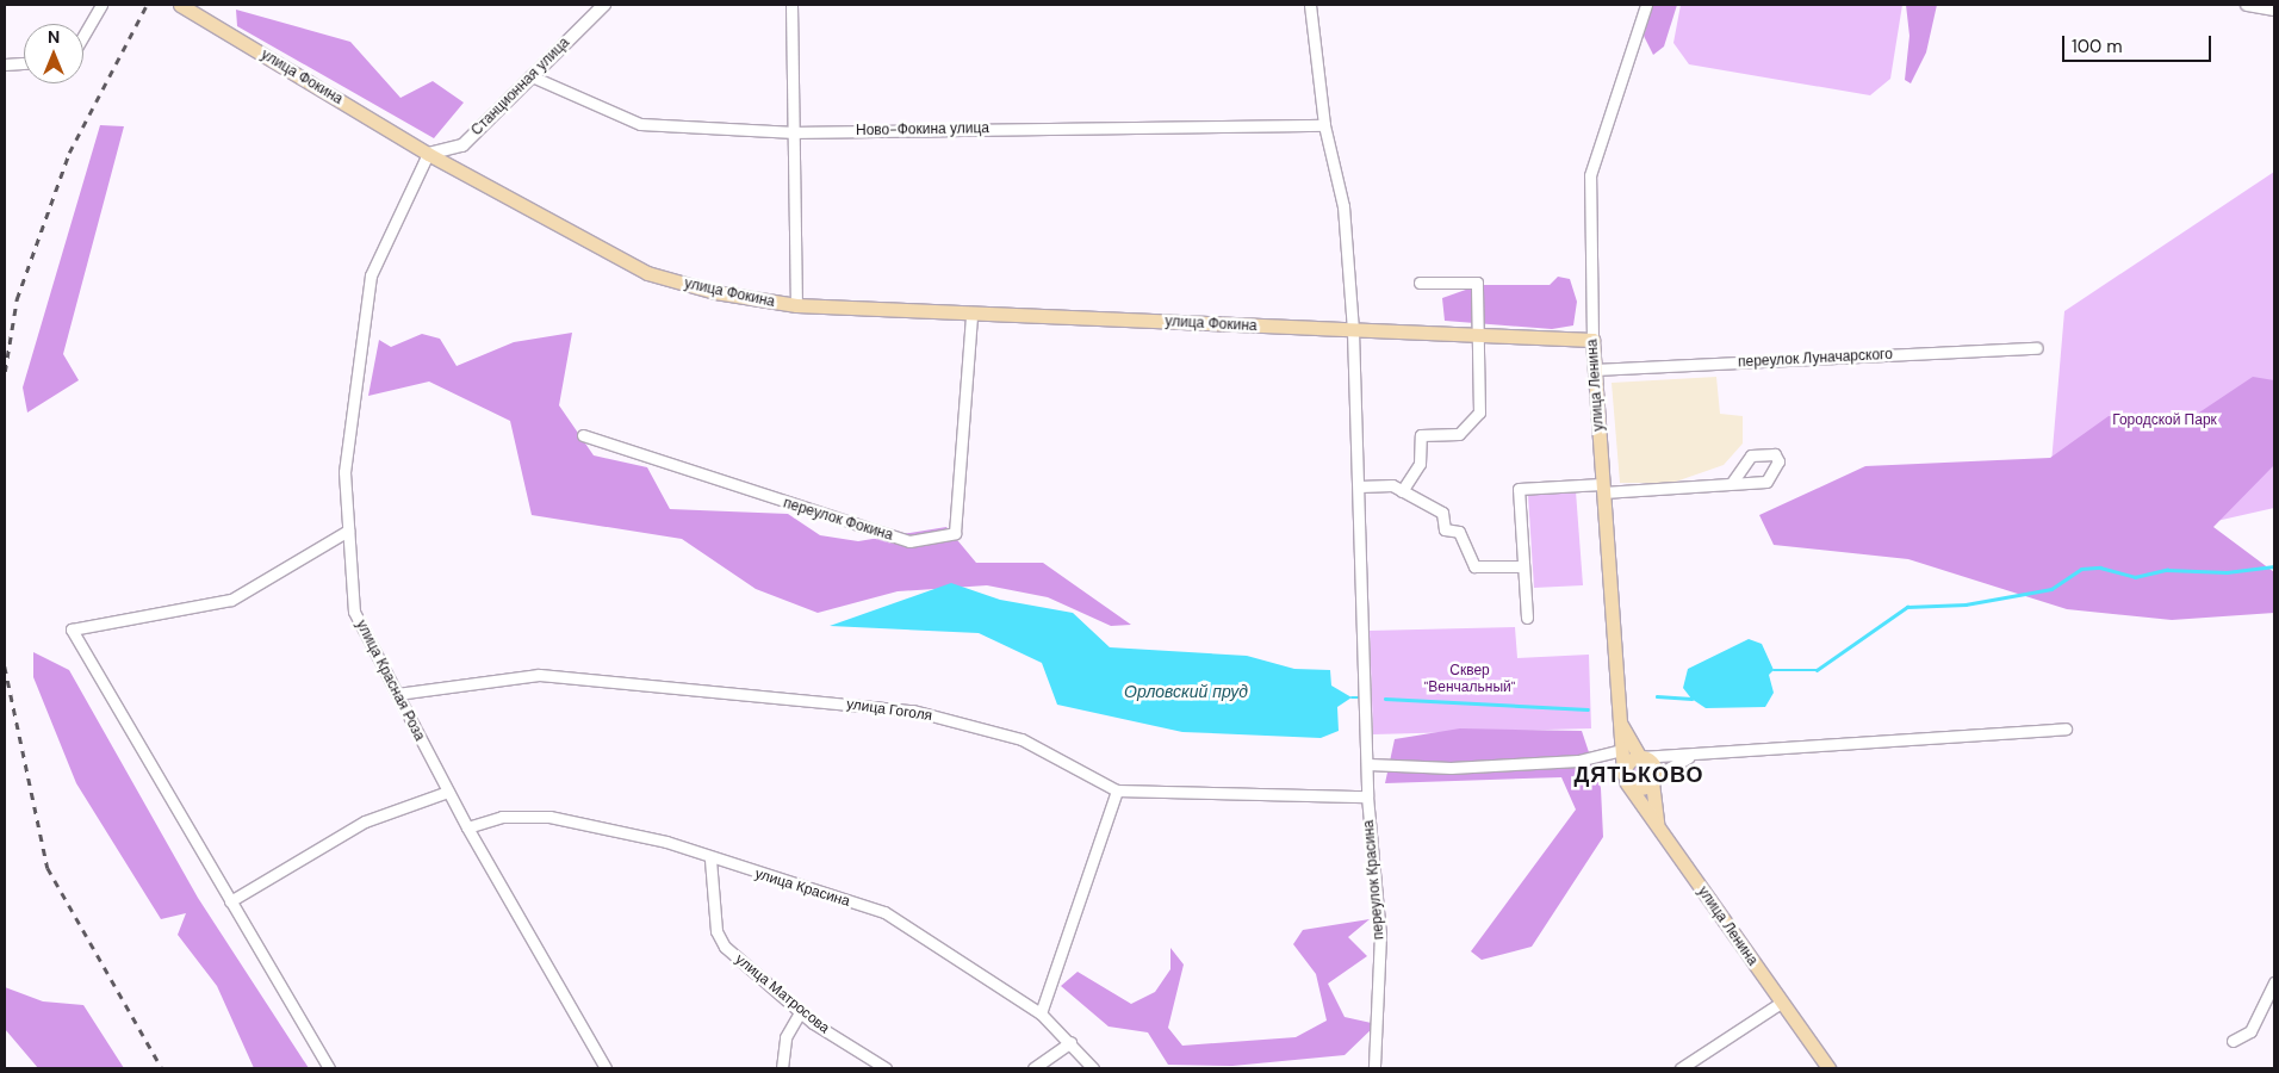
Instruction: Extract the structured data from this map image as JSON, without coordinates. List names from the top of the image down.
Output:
{
  "streets": {
    "main road": ["улица Фокина", "улица Ленина"],
    "street": [
      "Станционная улица",
      "Ново-Фокина улица",
      "переулок Луначарского",
      "переулок Фокина",
      "улица Красная Роза",
      "улица Гоголя",
      "переулок Красина",
      "улица Красина",
      "улица Матросова"
    ]
  },
  "crossings": [
    ["улица Фокина", "Станционная улица"],
    ["улица Фокина", "улица Ленина"],
    ["улица Фокина", "переулок Фокина"],
    ["улица Фокина", "улица Красная Роза"],
    ["Станционная улица", "Ново-Фокина улица"],
    ["Станционная улица", "улица Красная Роза"],
    ["переулок Луначарского", "улица Ленина"],
    ["улица Красная Роза", "улица Гоголя"],
    ["улица Красная Роза", "улица Красина"],
    ["улица Гоголя", "переулок Красина"],
    ["улица Красина", "улица Матросова"]
  ],
  "districts": ["ДЯТЬКОВО"],
  "water": ["Орловский пруд"],
  "parks": ["Городской Парк", "Сквер \"Венчальный\""],
  "scale_bar": "100 m",
  "north": "top"
}
